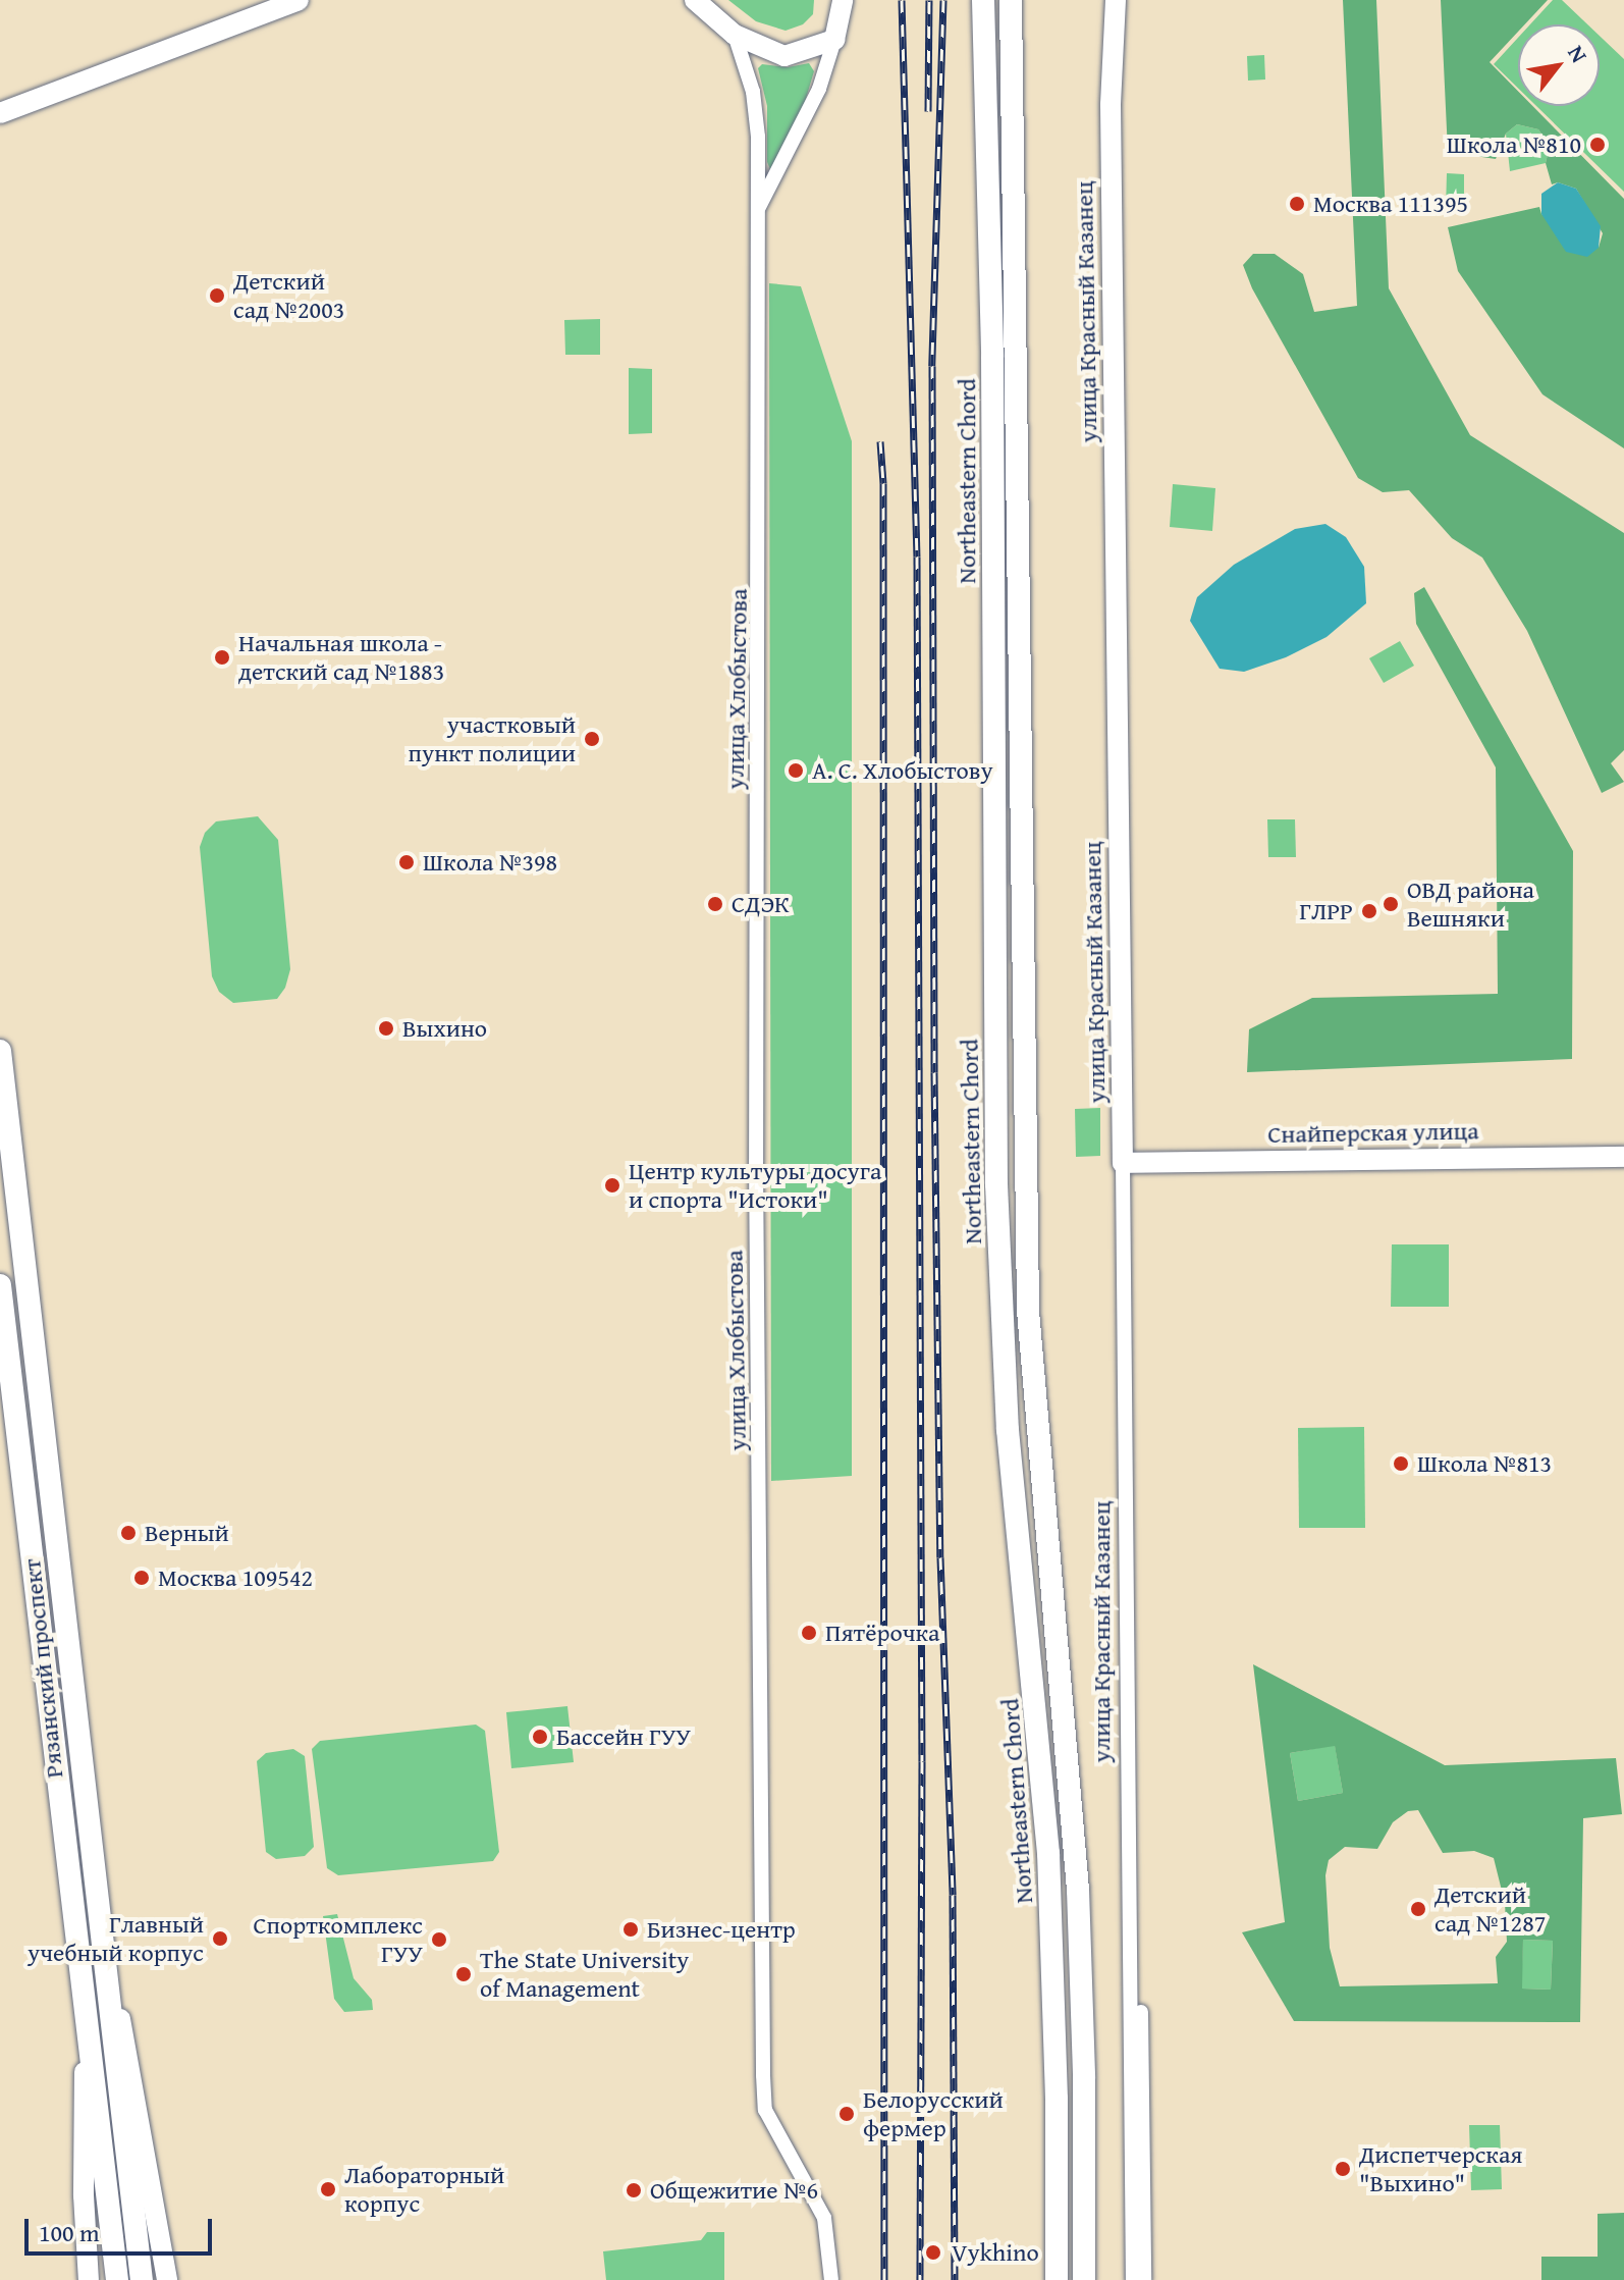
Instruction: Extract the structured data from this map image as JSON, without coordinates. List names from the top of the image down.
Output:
{
  "streets": {
    "main road": ["Northeastern Chord", "Рязанский проспект"],
    "street": ["улица Красный Казанец", "улица Хлобыстова", "Снайперская улица"]
  },
  "crossings": [
    ["улица Красный Казанец", "Снайперская улица"]
  ],
  "places": [
    "Школа №810",
    "Москва 111395",
    "Детский сад №2003",
    "Начальная школа - детский сад №1883",
    "участковый пункт полиции",
    "А. С. Хлобыстову",
    "Школа №398",
    "СДЭК",
    "ОВД района Вешняки",
    "ГЛРР",
    "Выхино",
    "Центр культуры досуга и спорта \"Истоки\"",
    "Школа №813",
    "Верный",
    "Москва 109542",
    "Пятёрочка",
    "Бассейн ГУУ",
    "Детский сад №1287",
    "Бизнес-центр",
    "Главный учебный корпус",
    "Спорткомплекс ГУУ",
    "The State University of Management",
    "Белорусский фермер",
    "Диспетчерская \"Выхино\"",
    "Лабораторный корпус",
    "Общежитие №6",
    "Vykhino"
  ],
  "scale_bar": "100 m",
  "north": "top right"
}
